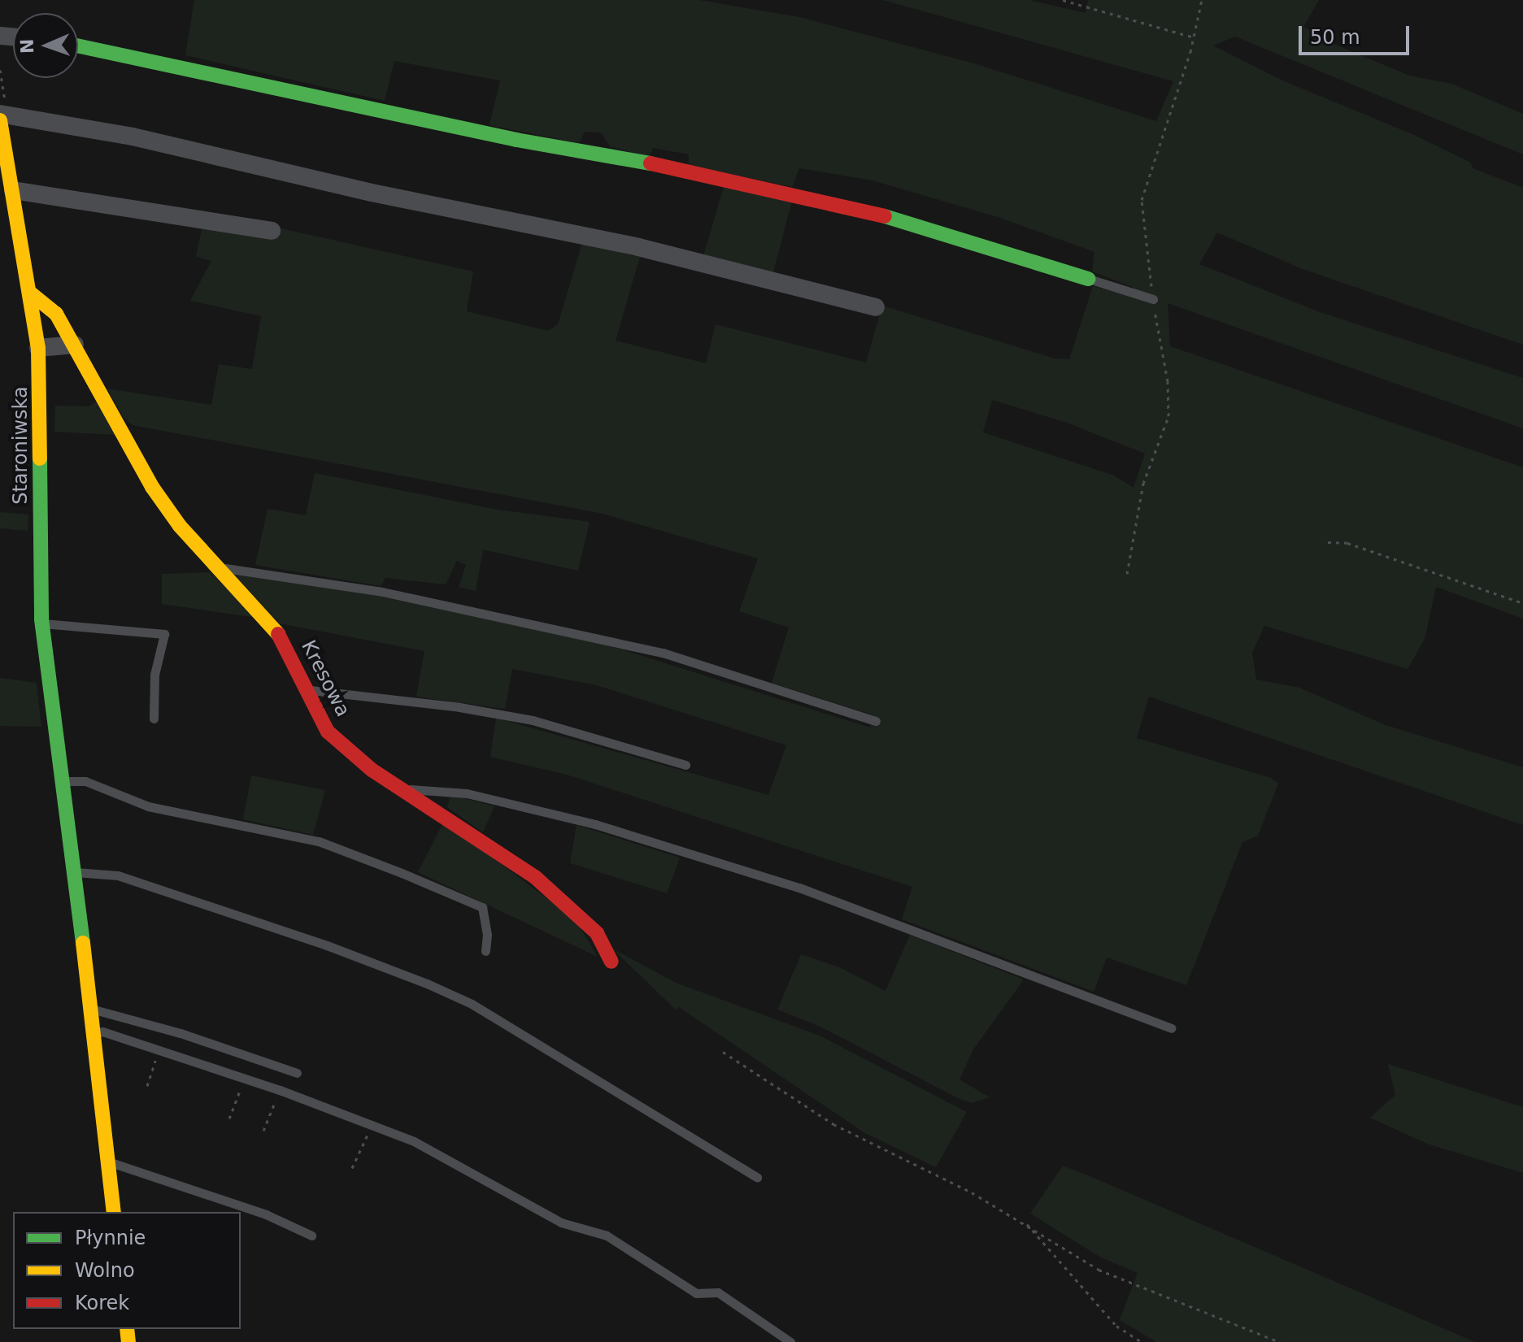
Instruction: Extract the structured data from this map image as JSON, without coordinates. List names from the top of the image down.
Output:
{
  "streets": {
    "street": ["Staroniwska", "Kresowa"]
  },
  "crossings": [
    ["Staroniwska", "Kresowa"]
  ],
  "legend": ["Płynnie", "Wolno", "Korek"],
  "scale_bar": "50 m",
  "north": "left"
}
